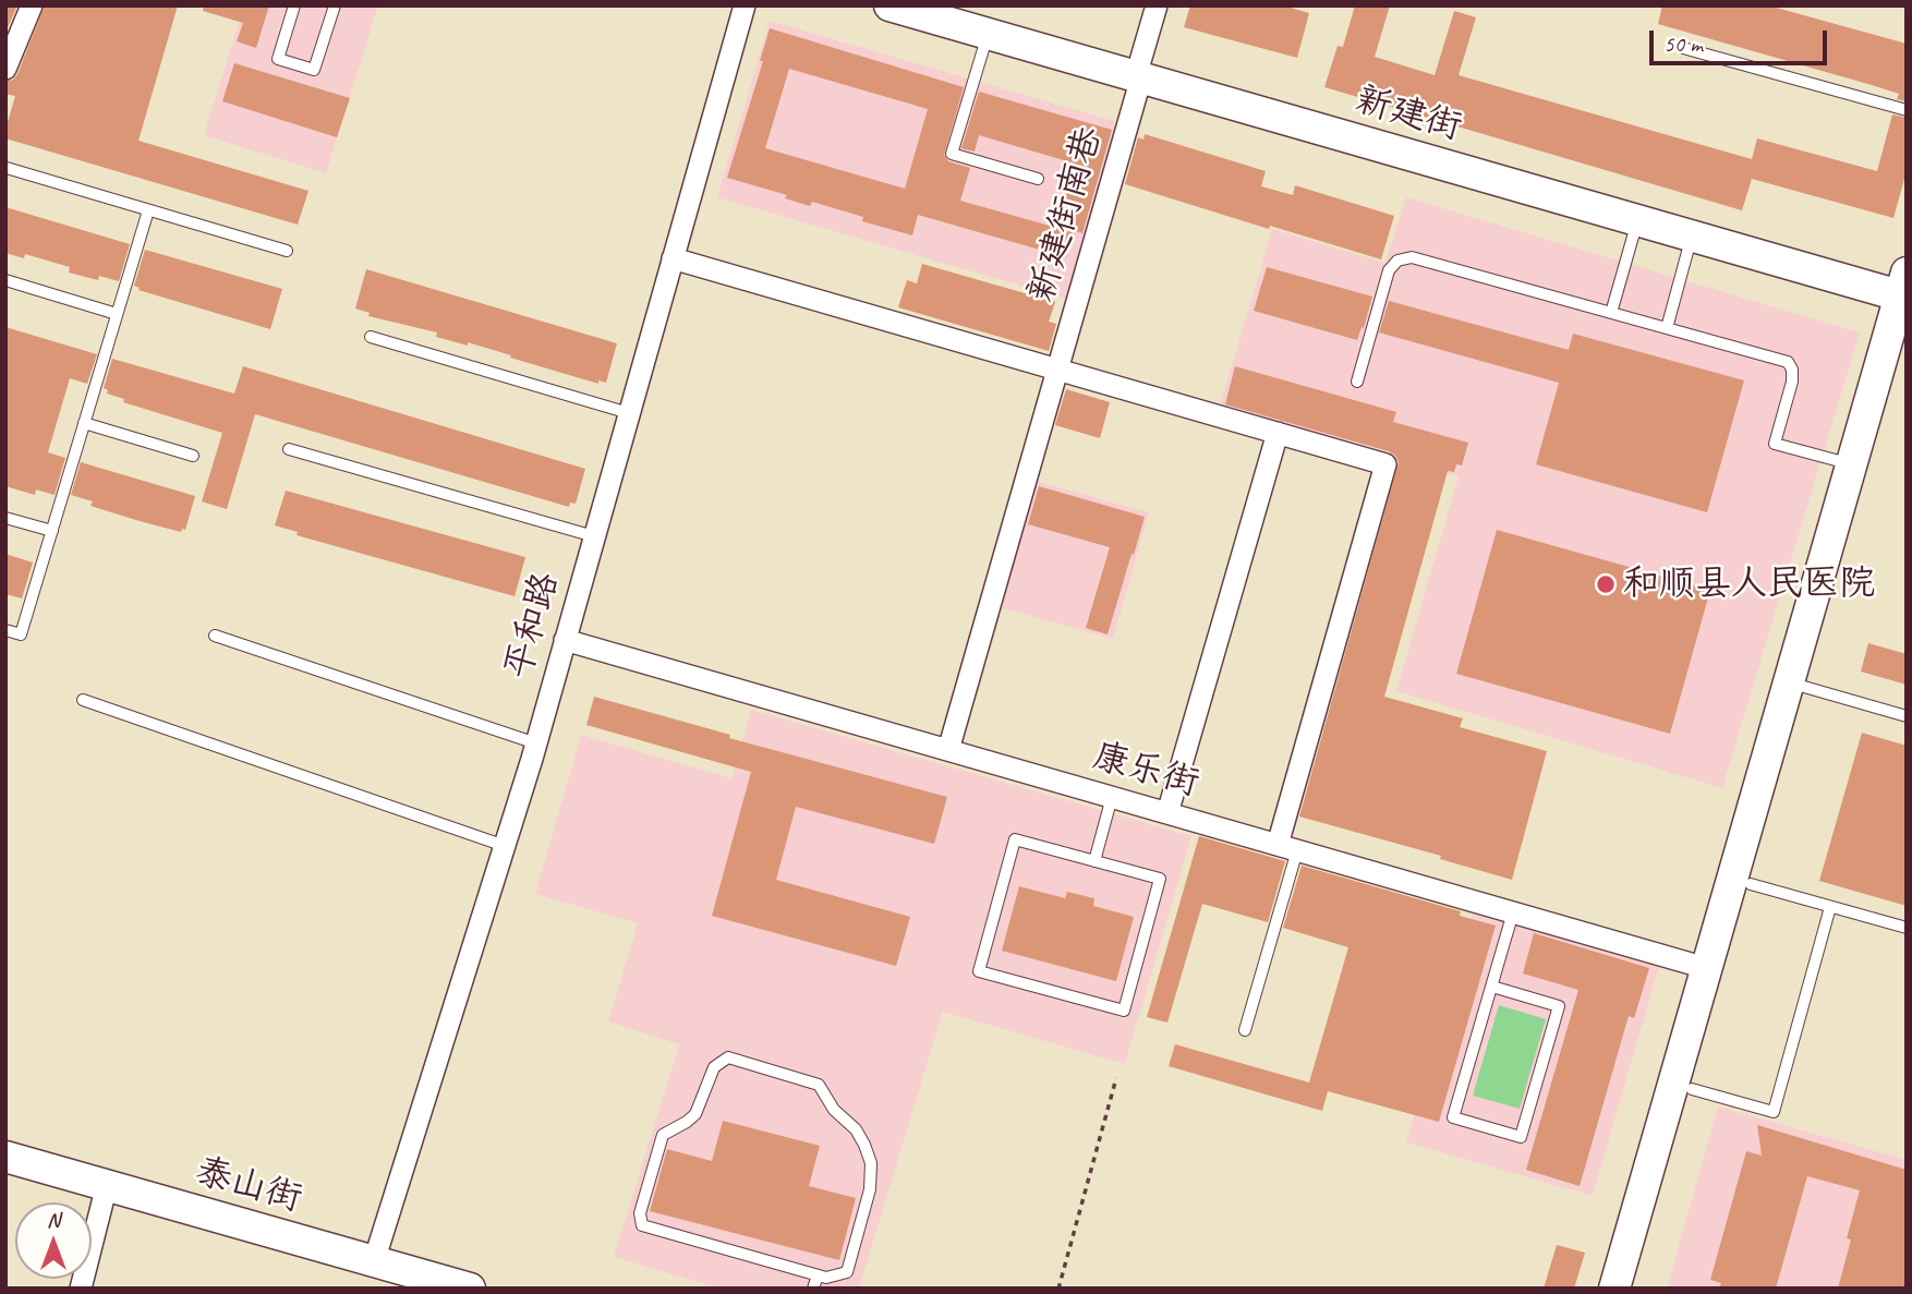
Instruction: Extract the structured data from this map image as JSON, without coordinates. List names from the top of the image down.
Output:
{
  "streets": {
    "main road": ["新建街", "泰山街"],
    "street": ["新建街南巷", "平和路", "康乐街"]
  },
  "crossings": [
    ["新建街", "新建街南巷"],
    ["新建街南巷", "康乐街"],
    ["平和路", "康乐街"],
    ["平和路", "泰山街"]
  ],
  "places": ["和顺县人民医院"],
  "scale_bar": "50 m",
  "north": "top"
}
